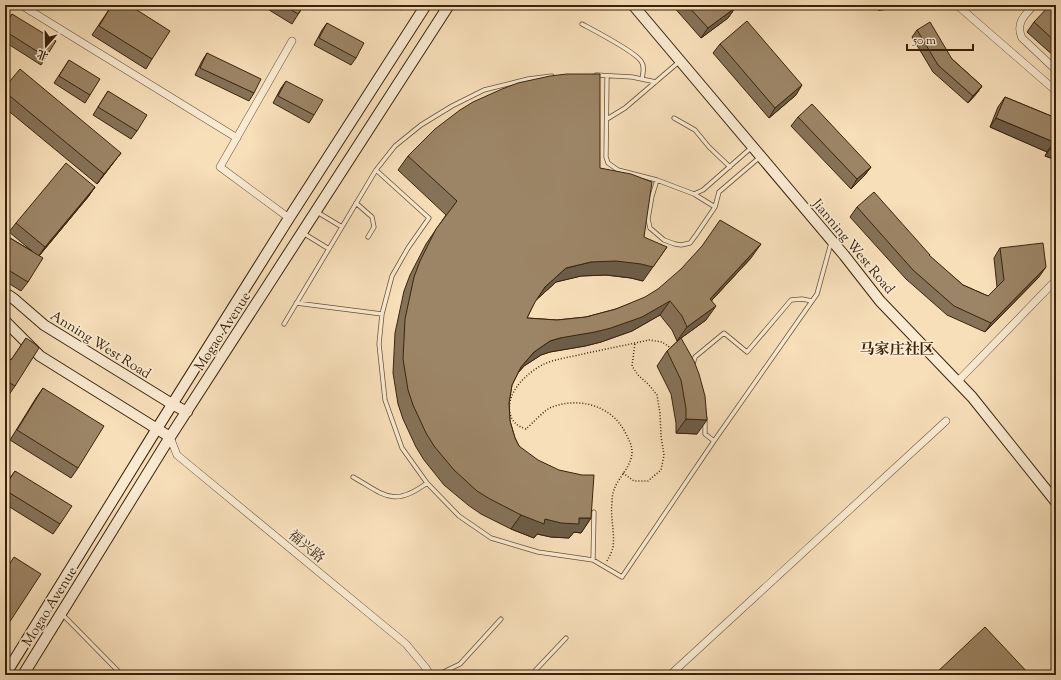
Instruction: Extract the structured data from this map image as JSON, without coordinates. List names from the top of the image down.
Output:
{
  "streets": {
    "main road": ["Jianning West Road", "Mogao Avenue", "Anning West Road"],
    "street": ["福兴路"]
  },
  "crossings": [
    ["Mogao Avenue", "Anning West Road"],
    ["Mogao Avenue", "福兴路"]
  ],
  "districts": ["马家庄社区"],
  "scale_bar": "50 m",
  "north": "bottom"
}
